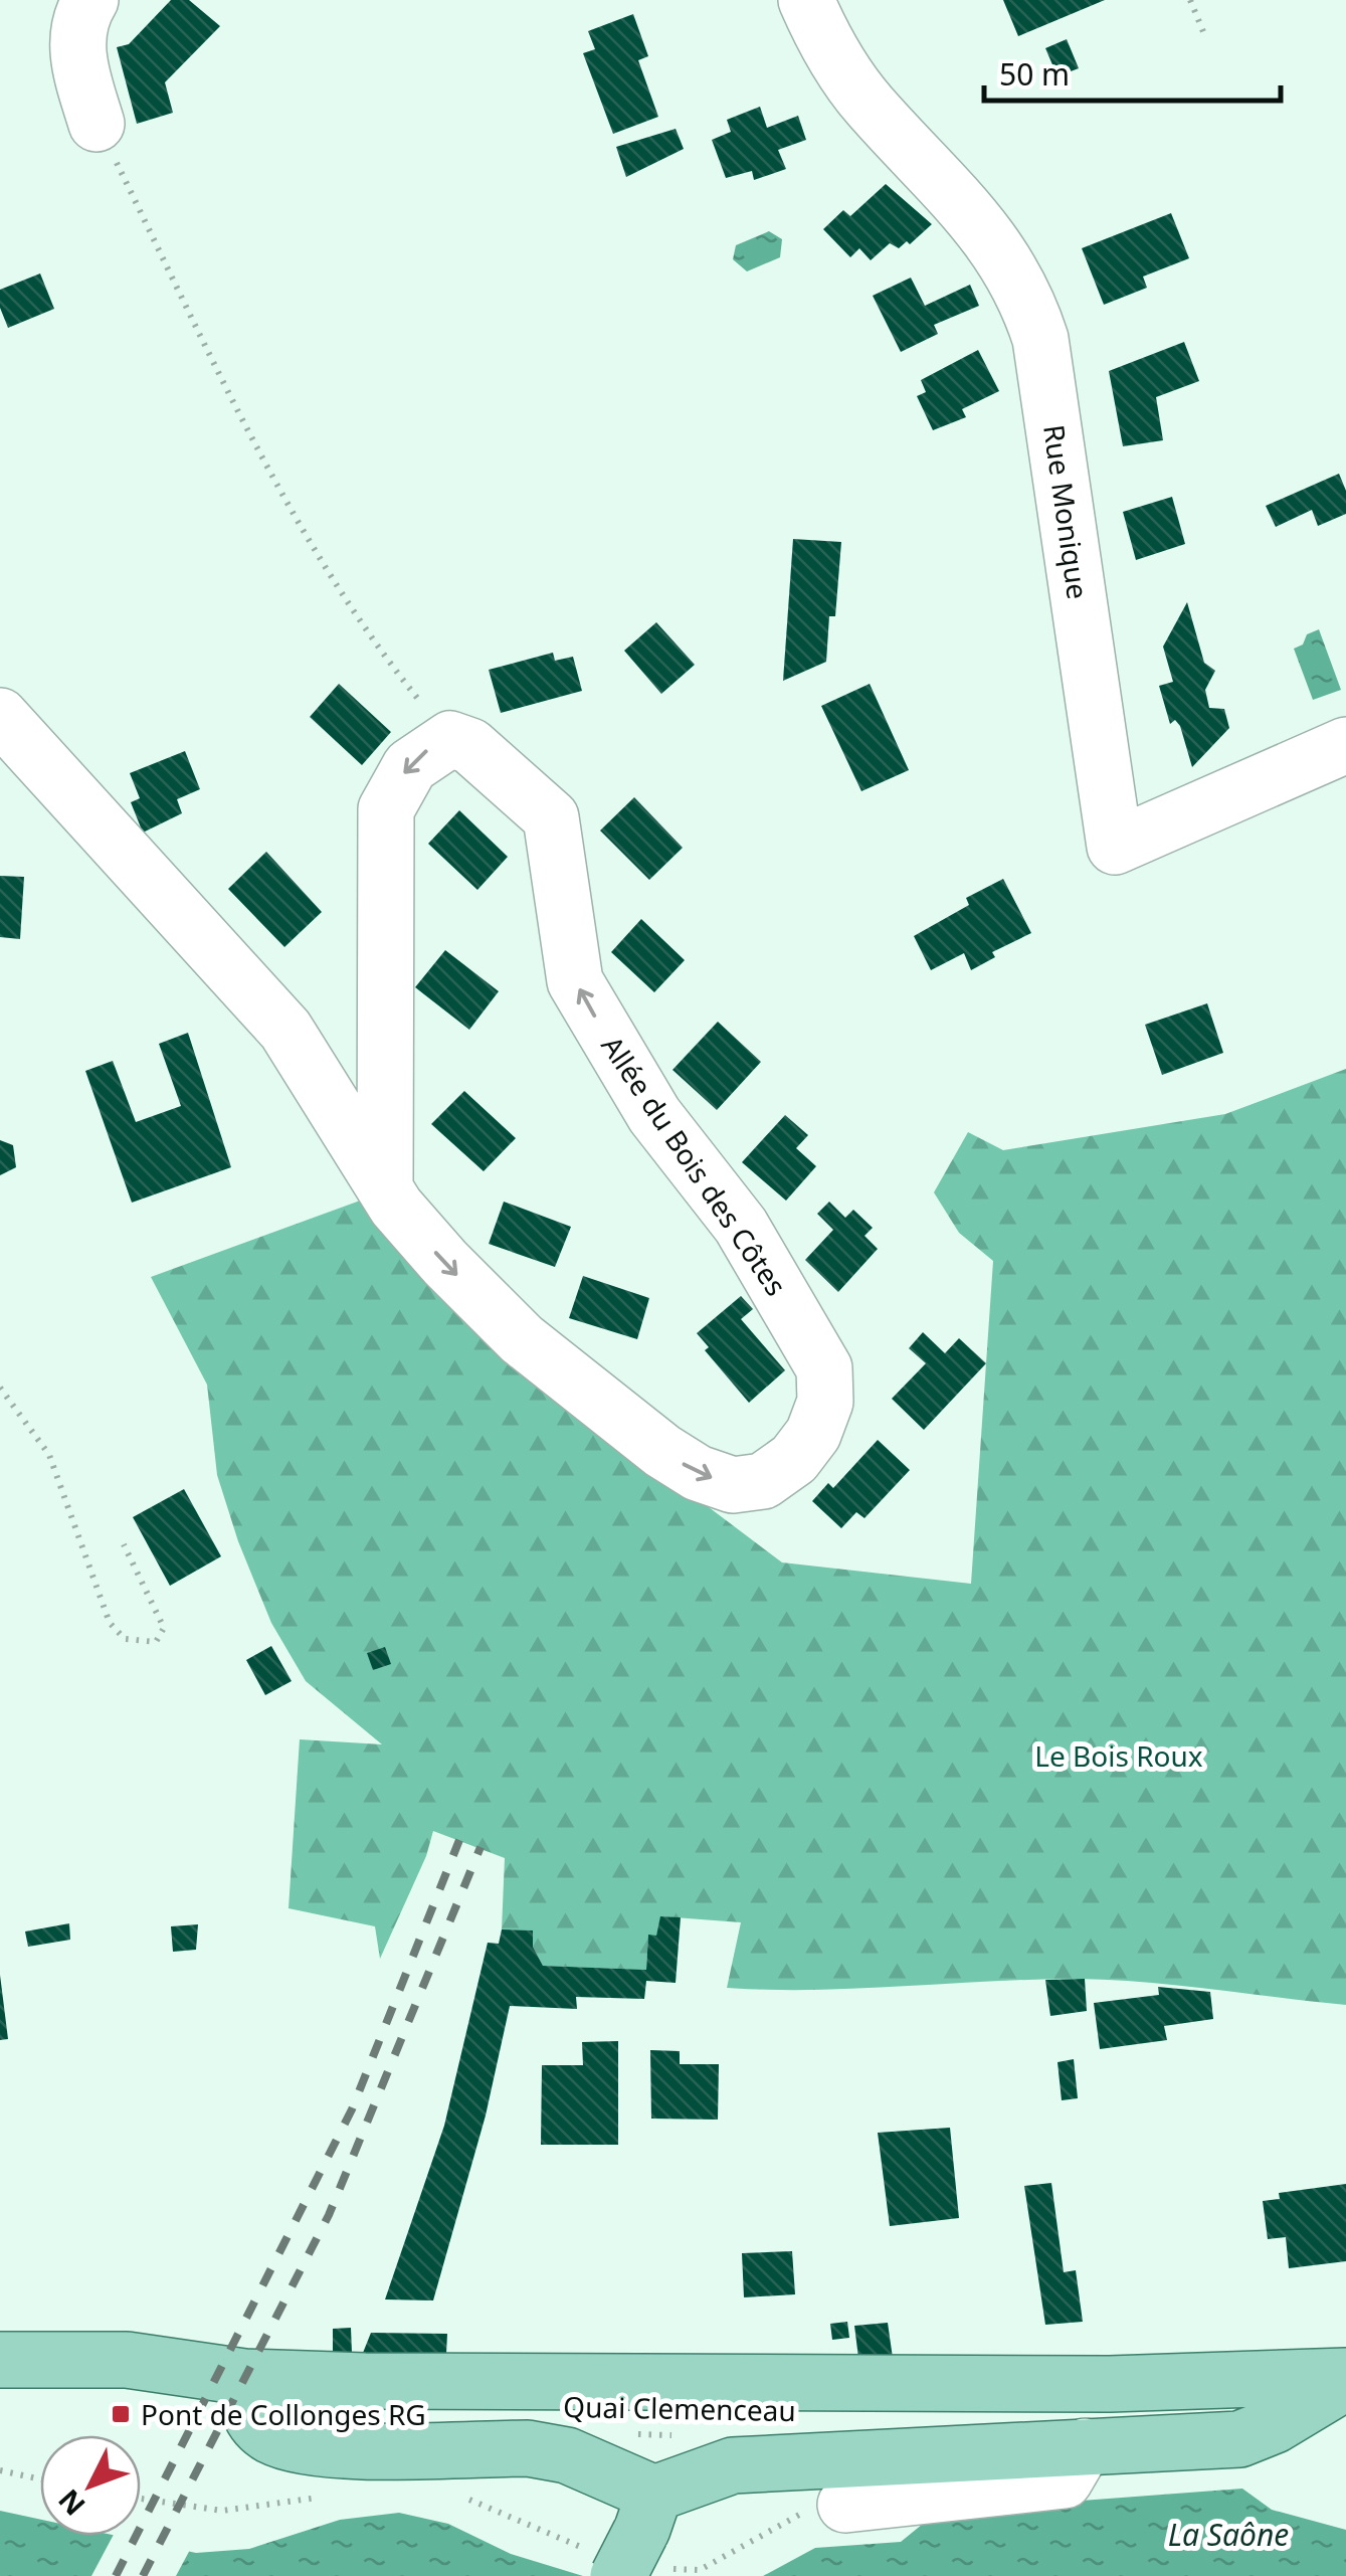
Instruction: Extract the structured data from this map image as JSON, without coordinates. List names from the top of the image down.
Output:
{
  "streets": {
    "main road": ["Quai Clemenceau"],
    "street": ["Rue Monique", "Allée du Bois des Côtes"]
  },
  "water": ["La Saône"],
  "parks": ["Le Bois Roux"],
  "places": {
    "transit": ["Pont de Collonges RG"]
  },
  "scale_bar": "50 m",
  "north": "bottom left"
}
